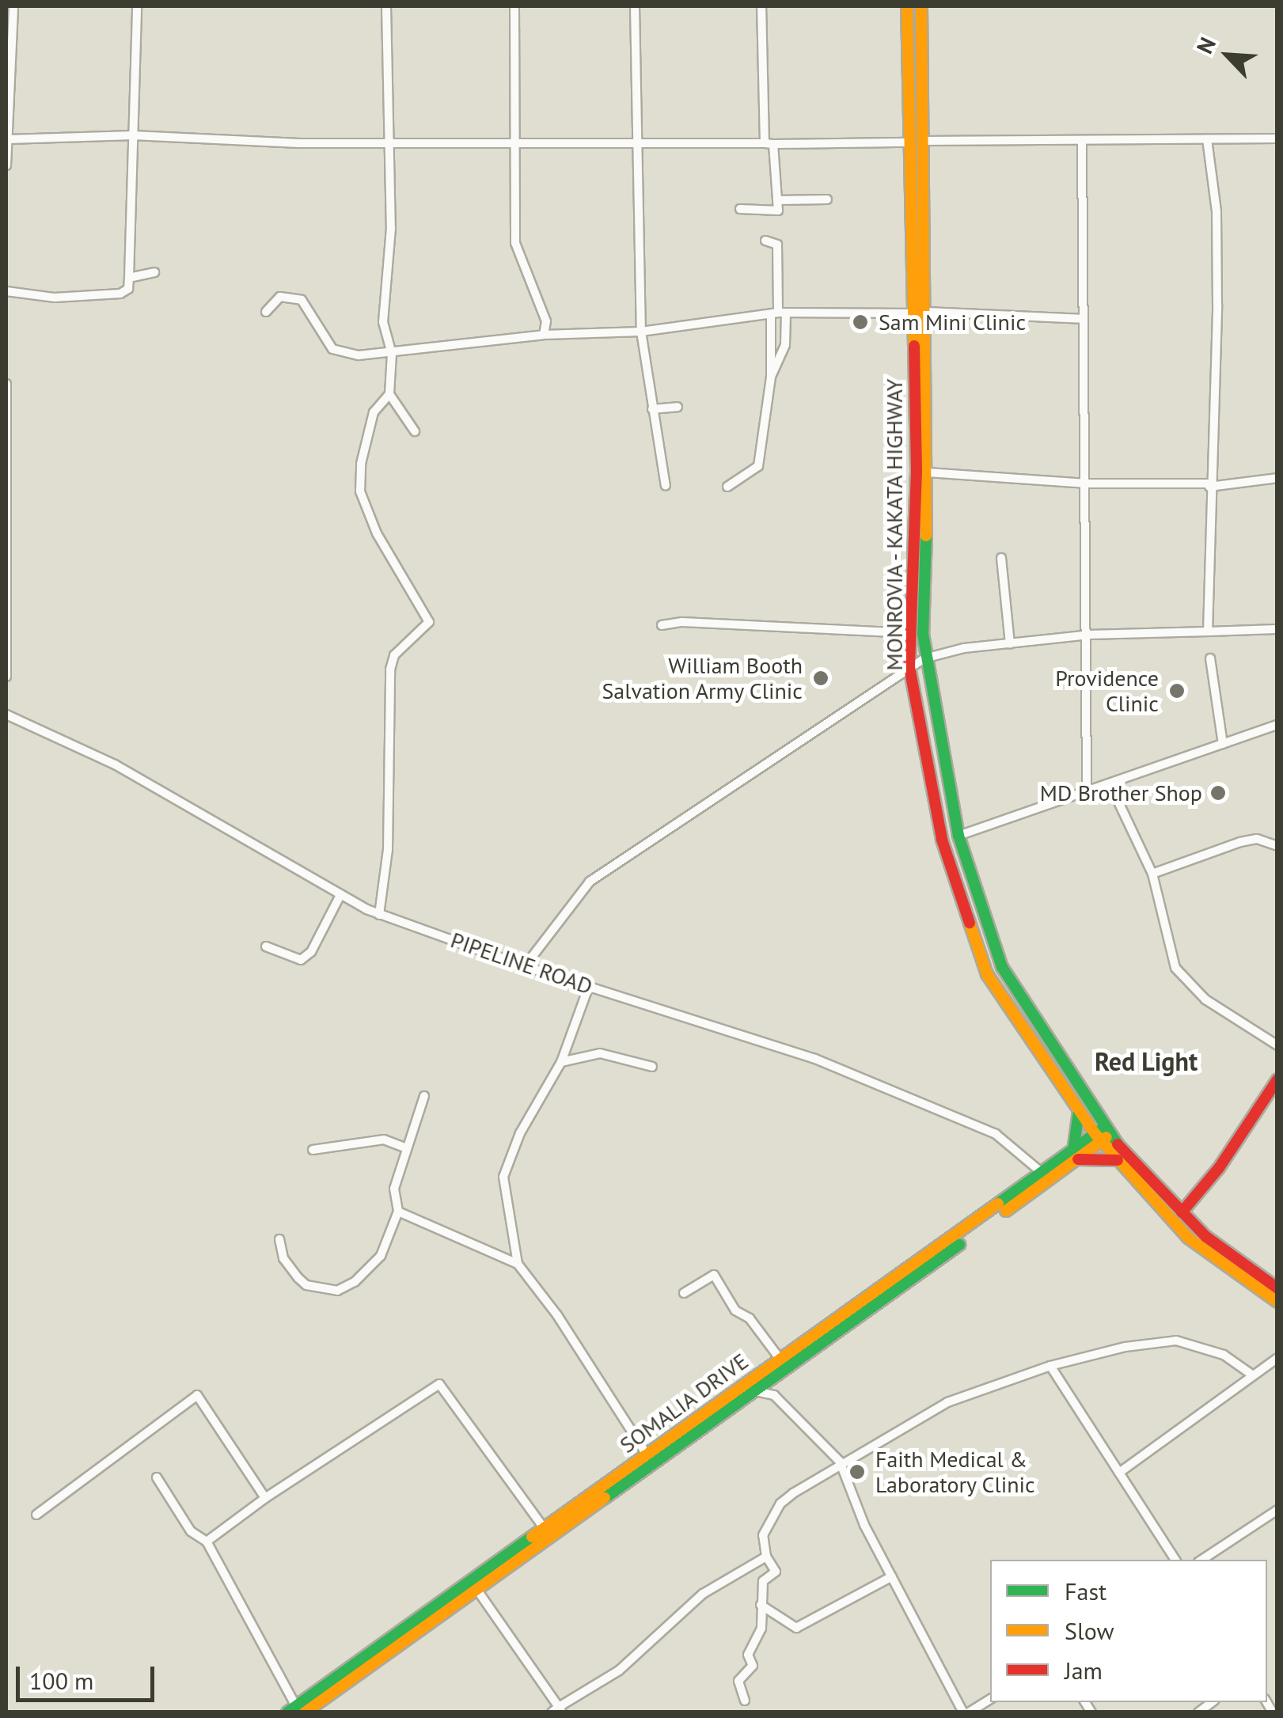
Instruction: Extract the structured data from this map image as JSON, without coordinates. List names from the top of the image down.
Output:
{
  "streets": {
    "main road": ["MONROVIA - KAKATA HIGHWAY", "SOMALIA DRIVE"],
    "street": ["PIPELINE ROAD"]
  },
  "crossings": [
    ["MONROVIA - KAKATA HIGHWAY", "SOMALIA DRIVE"],
    ["PIPELINE ROAD", "SOMALIA DRIVE"]
  ],
  "districts": ["Red Light"],
  "places": [
    "Sam Mini Clinic",
    "William Booth Salvation Army Clinic",
    "Providence Clinic",
    "MD Brother Shop",
    "Faith Medical & Laboratory Clinic"
  ],
  "legend": ["Fast", "Slow", "Jam"],
  "scale_bar": "100 m",
  "north": "top left"
}
